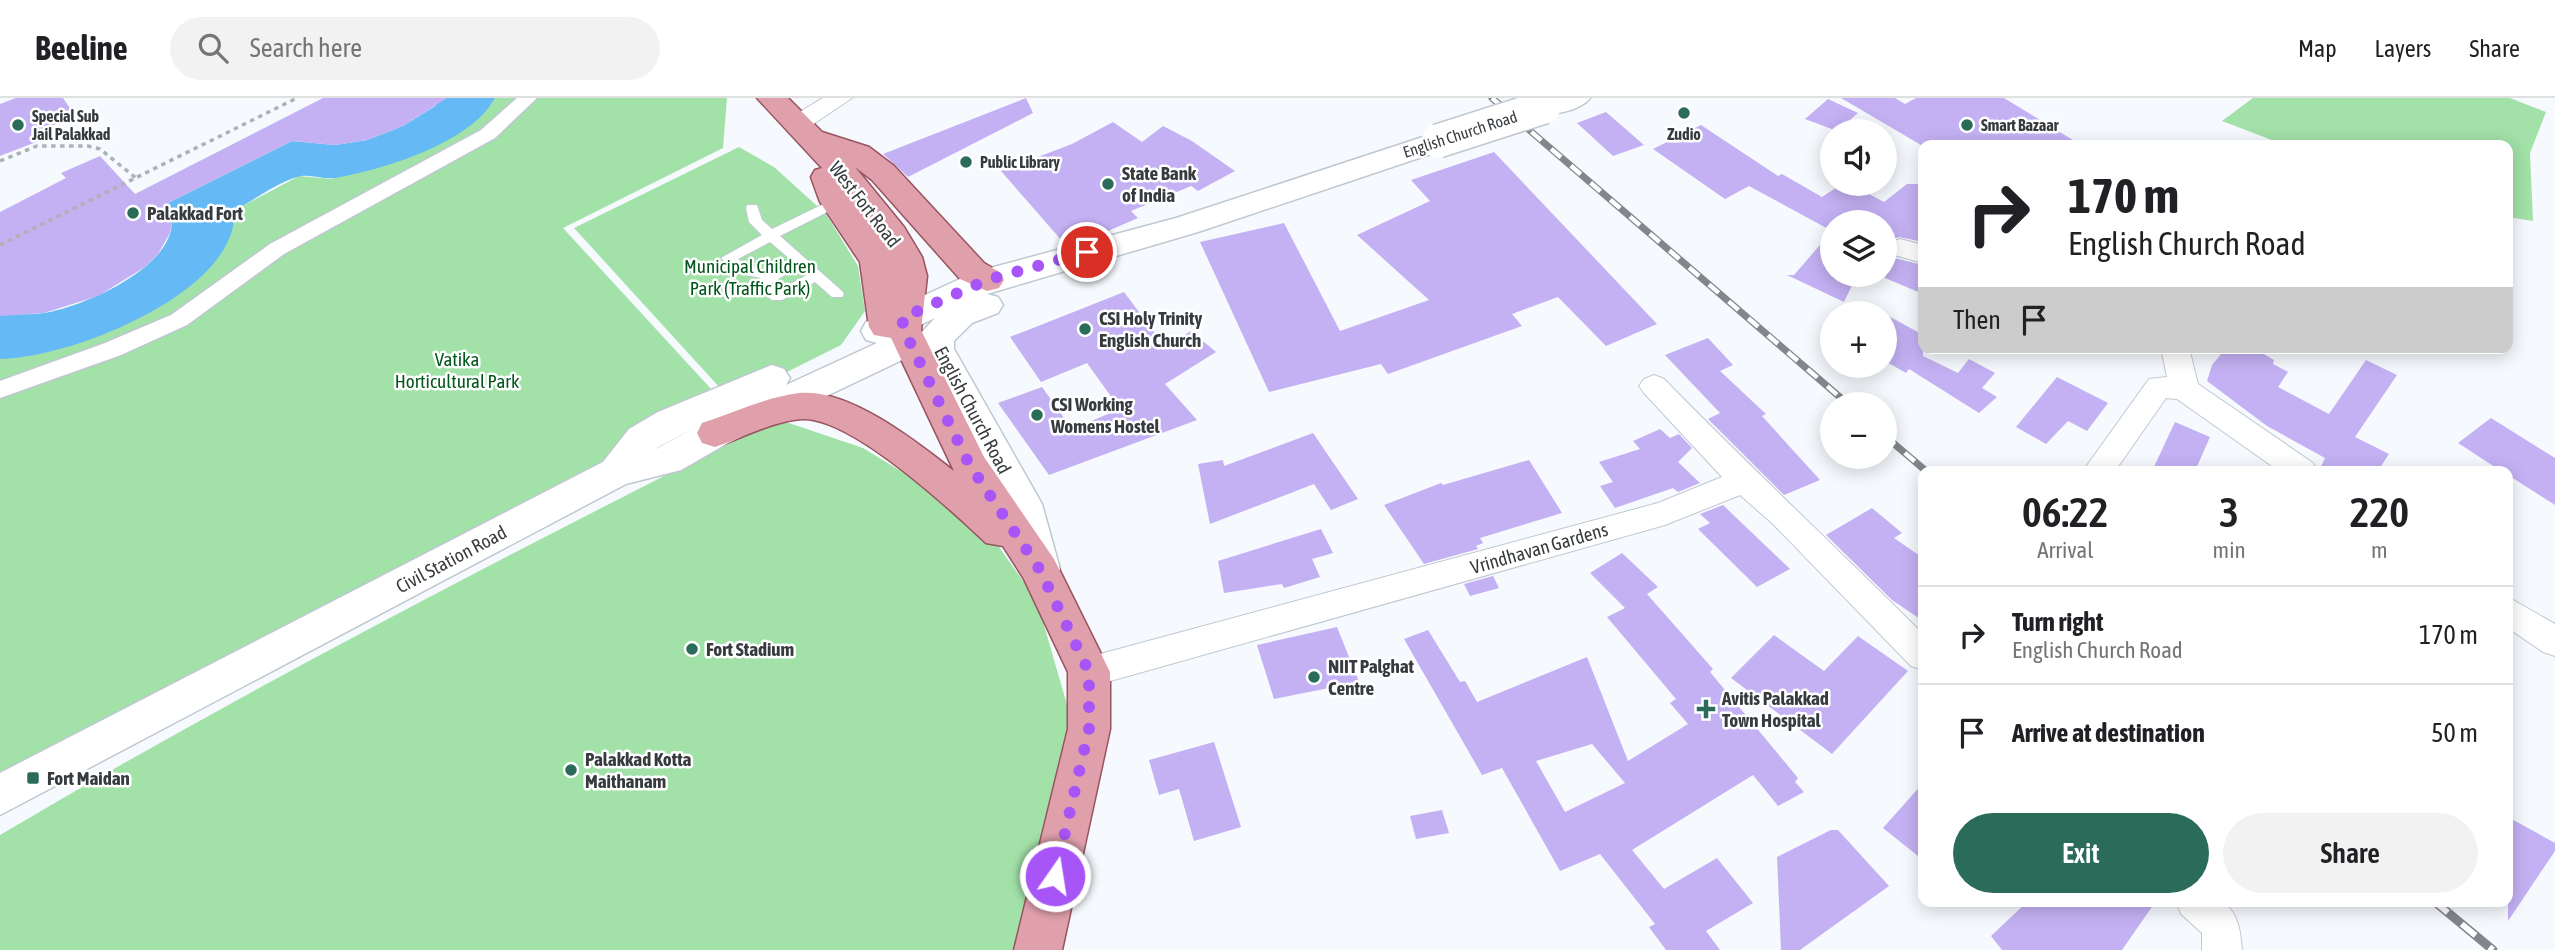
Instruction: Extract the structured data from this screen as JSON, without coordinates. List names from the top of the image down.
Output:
{
  "streets": {
    "main road": ["English Church Road", "West Fort Road", "Civil Station Road"],
    "street": ["Vrindhavan Gardens"]
  },
  "crossings": [
    ["English Church Road", "West Fort Road"],
    ["English Church Road", "Civil Station Road"],
    ["West Fort Road", "Civil Station Road"]
  ],
  "parks": ["Municipal Children Park (Traffic Park)", "Vatika Horticultural Park"],
  "places": {
    "other": [
      "Zudio",
      "Special Sub Jail Palakkad",
      "Smart Bazaar",
      "Public Library",
      "State Bank of India",
      "Palakkad Fort",
      "CSI Holy Trinity English Church",
      "CSI Working Womens Hostel",
      "Fort Stadium",
      "NIIT Palghat Centre",
      "Palakkad Kotta Maithanam"
    ],
    "health": ["Avitis Palakkad Town Hospital"],
    "transit": ["Fort Maidan"]
  },
  "page": {
    "header": "Beeline",
    "search": "Search here",
    "nav": ["Map", "Layers", "Share"],
    "map_buttons": ["+", "−"],
    "turn": ["170 m", "English Church Road"],
    "then": "Then",
    "eta": [
      "06:22",
      "Arrival",
      "3",
      "min",
      "220",
      "m"
    ],
    "list": [
      {
        "name": "Turn right",
        "note": "English Church Road",
        "value": "170 m"
      },
      {
        "name": "Arrive at destination",
        "value": "50 m"
      }
    ],
    "buttons": ["Exit", "Share"]
  }
}
